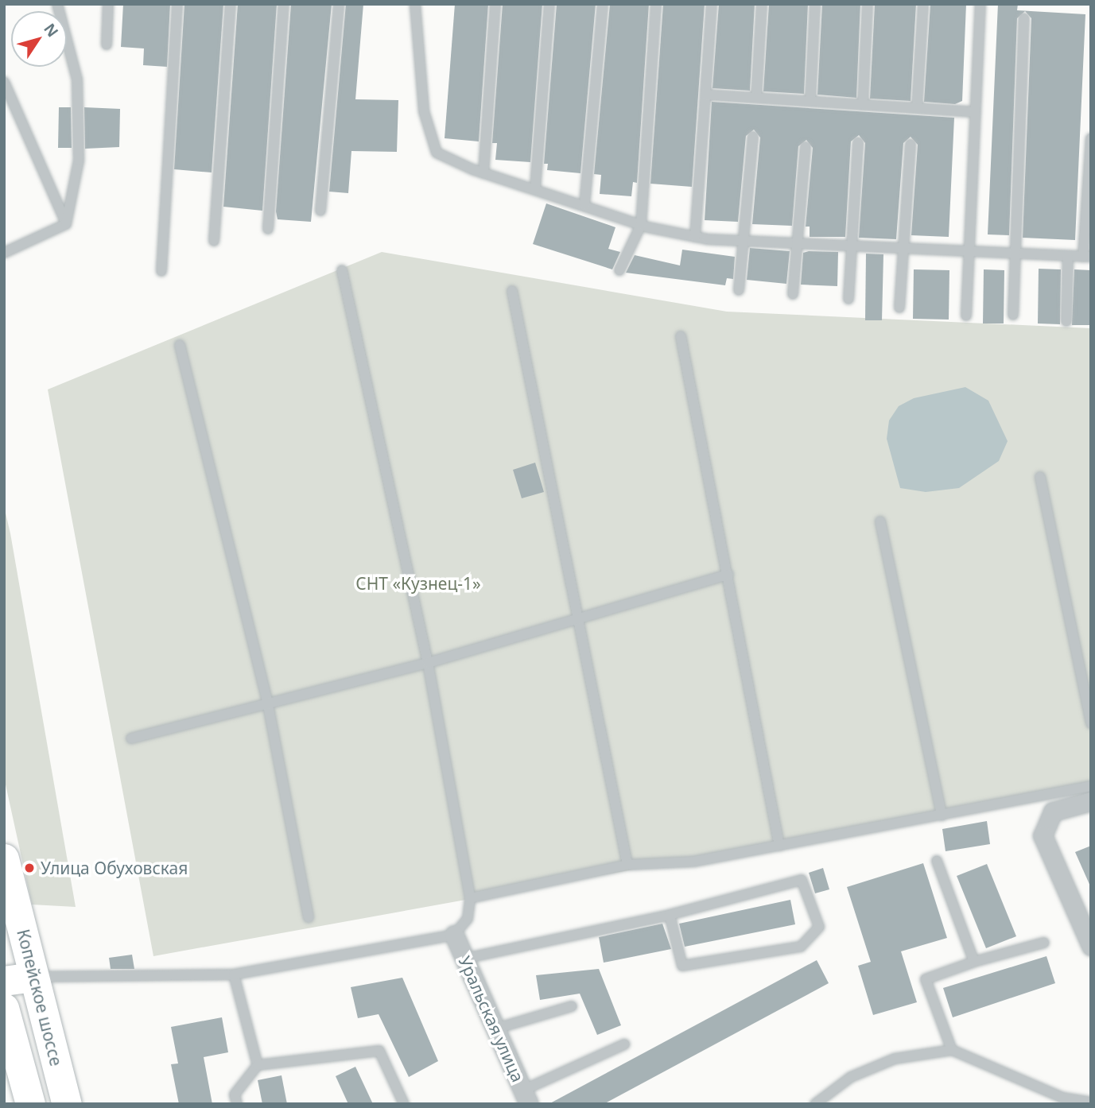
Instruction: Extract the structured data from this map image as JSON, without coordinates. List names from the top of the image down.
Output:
{
  "streets": {
    "main road": ["Копейское шоссе"],
    "street": ["Уральская улица"]
  },
  "parks": ["СНТ «Кузнец-1»"],
  "places": ["Улица Обуховская"],
  "north": "top right"
}
